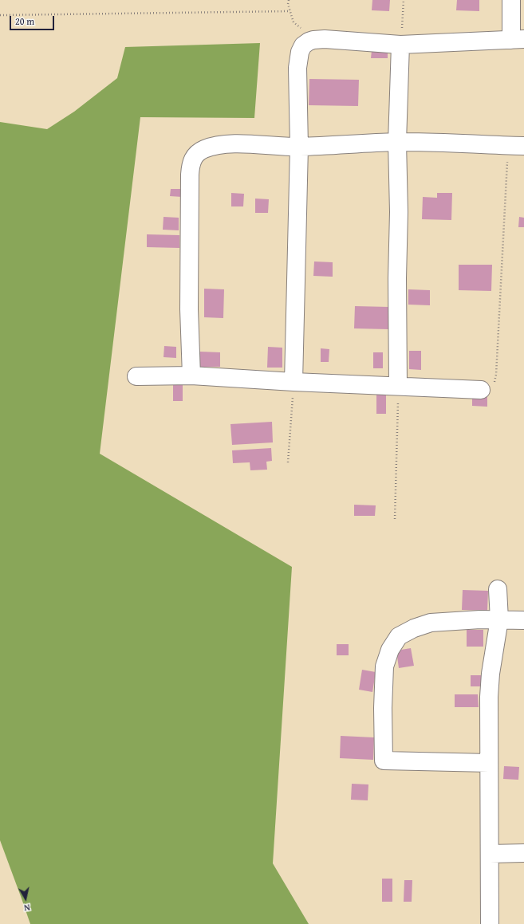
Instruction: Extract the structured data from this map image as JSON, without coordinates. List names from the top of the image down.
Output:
{
  "scale_bar": "20 m",
  "north": "bottom"
}
